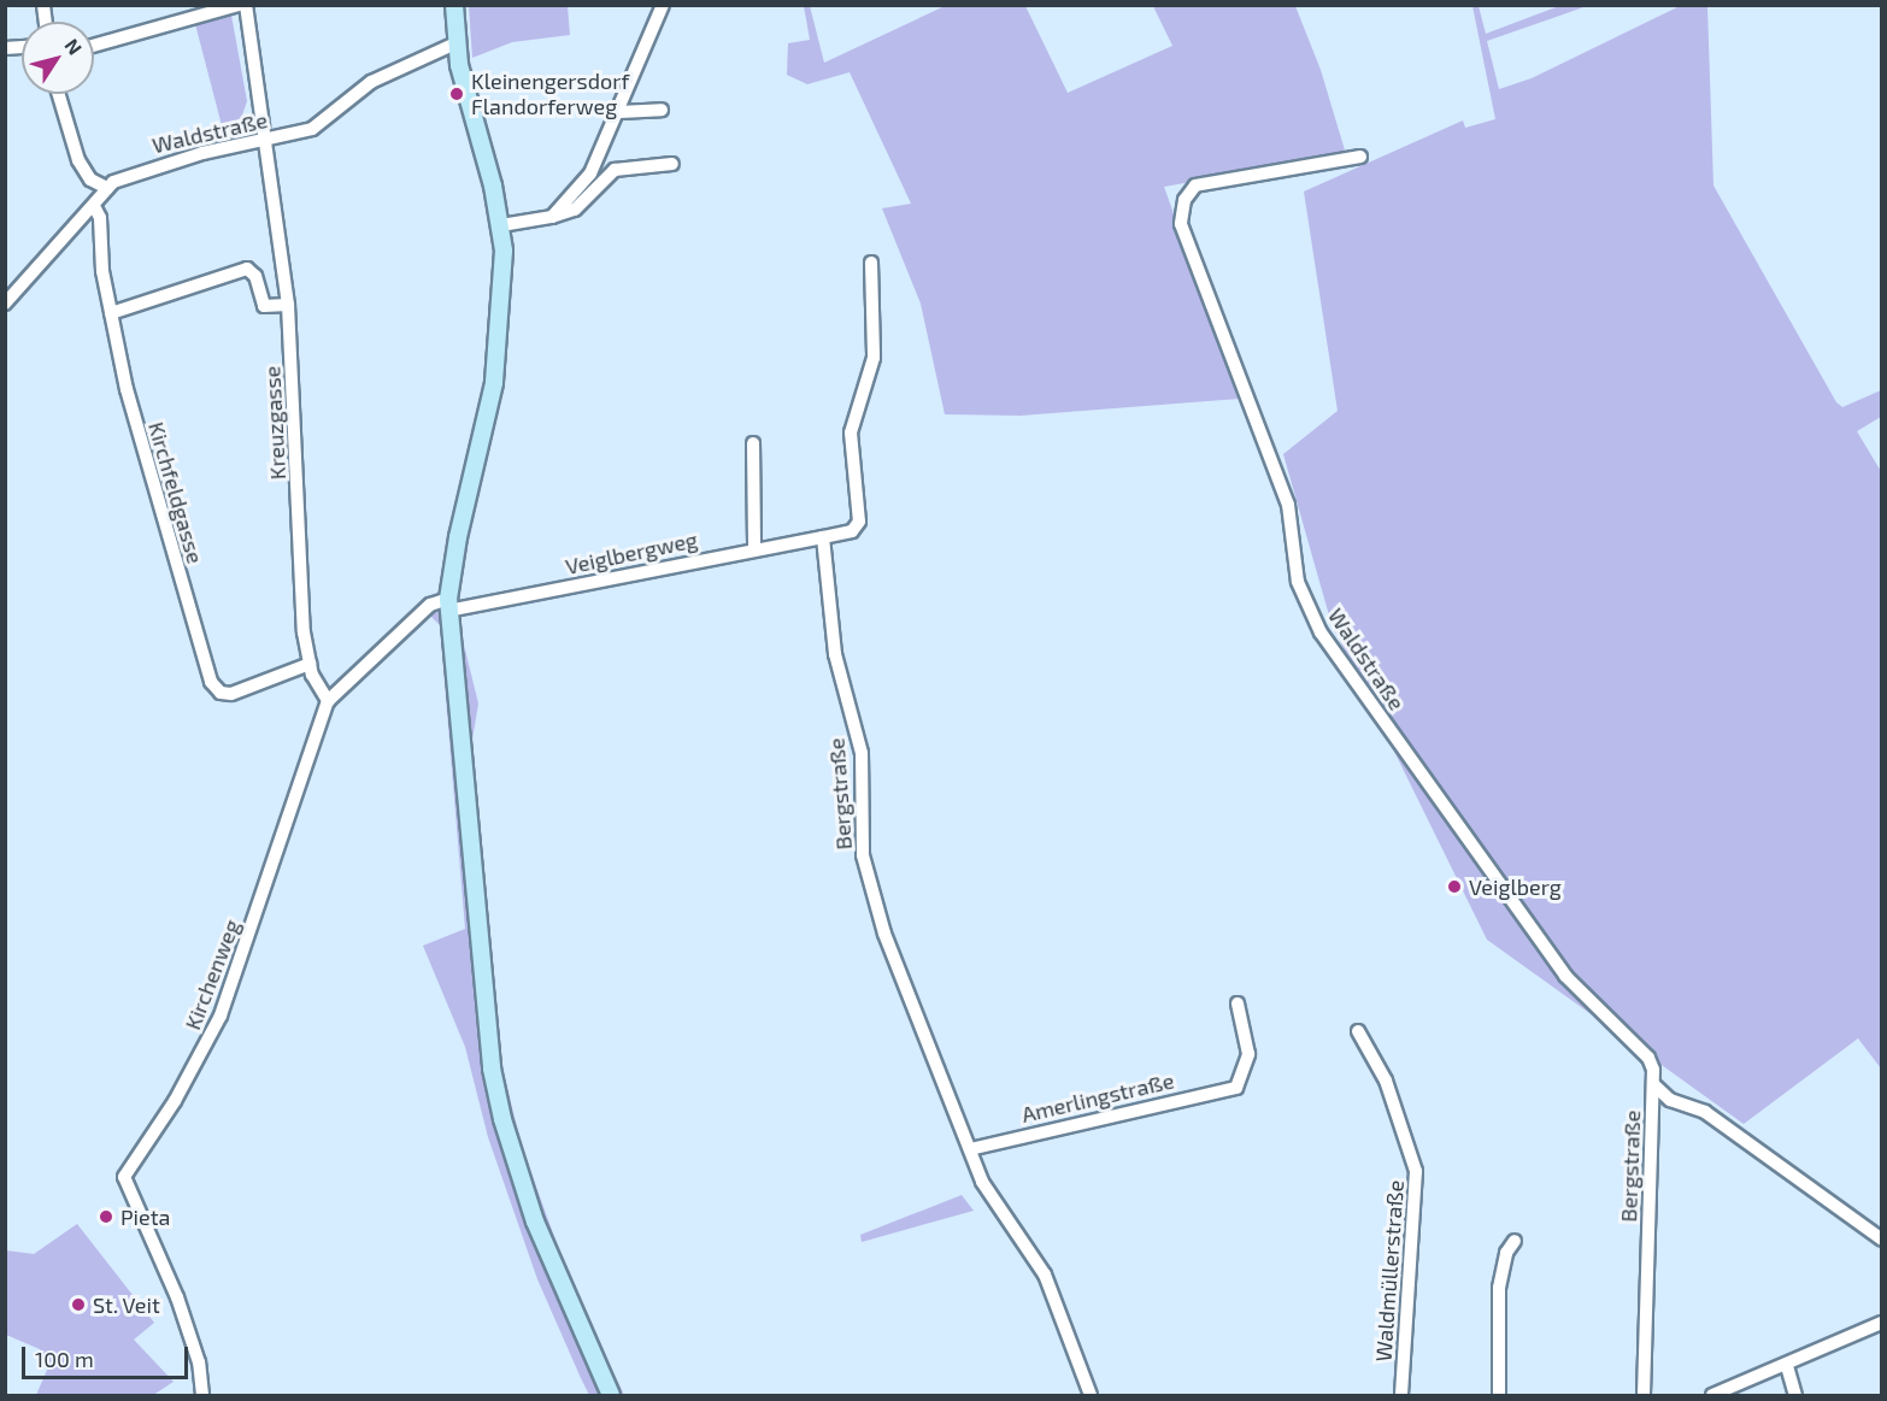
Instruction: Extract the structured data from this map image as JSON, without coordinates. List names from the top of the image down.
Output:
{
  "streets": {
    "street": [
      "Waldstraße",
      "Kreuzgasse",
      "Kirchfeldgasse",
      "Veiglbergweg",
      "Bergstraße",
      "Kirchenweg",
      "Amerlingstraße",
      "Waldmüllerstraße"
    ]
  },
  "crossings": [
    ["Waldstraße", "Kreuzgasse"],
    ["Waldstraße", "Kirchfeldgasse"],
    ["Waldstraße", "Bergstraße"],
    ["Kreuzgasse", "Kirchfeldgasse"],
    ["Kreuzgasse", "Kirchenweg"],
    ["Veiglbergweg", "Bergstraße"],
    ["Veiglbergweg", "Kirchenweg"],
    ["Bergstraße", "Amerlingstraße"]
  ],
  "places": [
    "Kleinengersdorf Flandorferweg",
    "Veiglberg",
    "Pieta",
    "St. Veit"
  ],
  "scale_bar": "100 m",
  "north": "top right"
}
